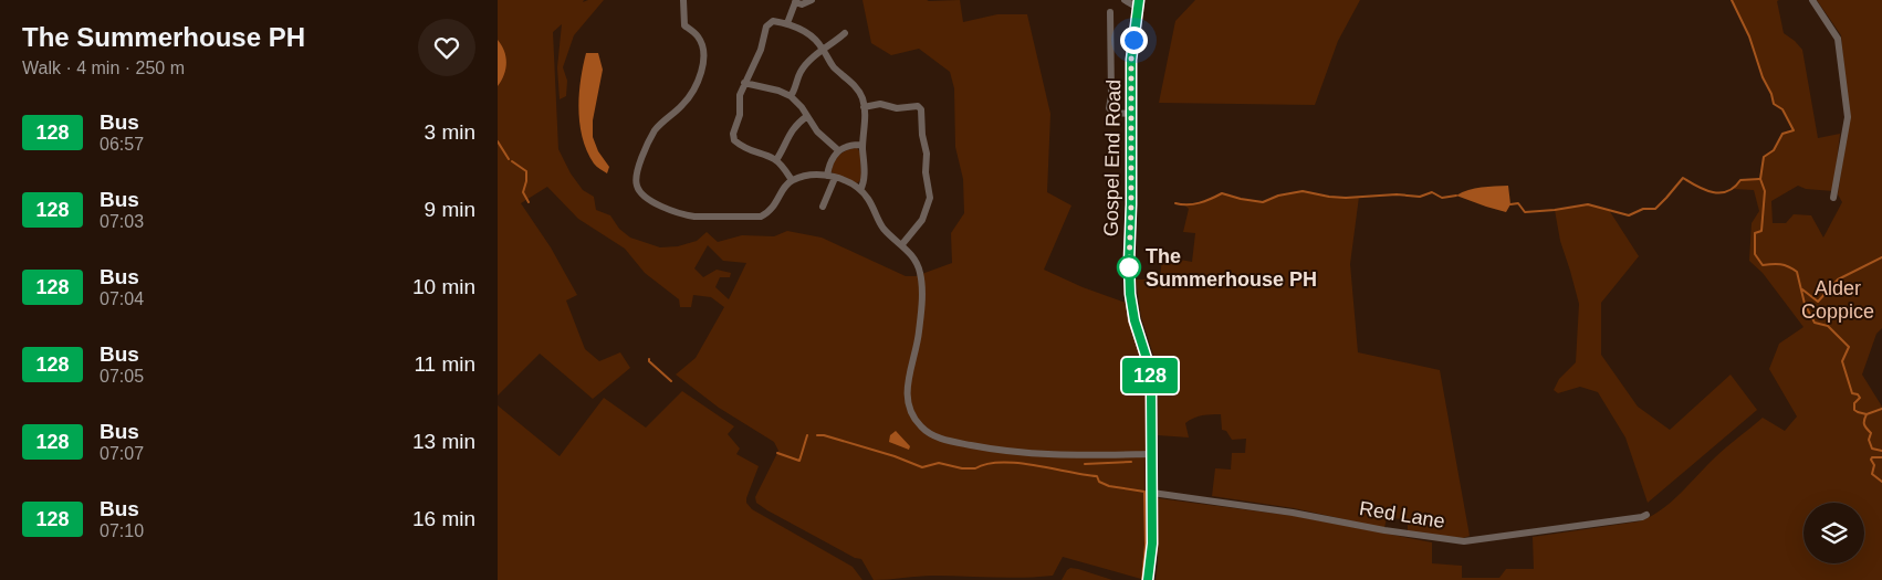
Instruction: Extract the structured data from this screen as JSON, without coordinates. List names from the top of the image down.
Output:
{
  "streets": {
    "main road": ["Gospel End Road"],
    "street": ["Red Lane"]
  },
  "crossings": [
    ["Gospel End Road", "Red Lane"]
  ],
  "parks": ["Alder Coppice"],
  "places": ["The Summerhouse PH"],
  "lines": ["bus line 128"],
  "page": {
    "heading": ["The Summerhouse PH", "Walk · 4 min · 250 m"],
    "on_map": "128",
    "list": [
      {
        "mark": "128",
        "name": "Bus",
        "note": "06:57",
        "value": "3 min"
      },
      {
        "mark": "128",
        "name": "Bus",
        "note": "07:03",
        "value": "9 min"
      },
      {
        "mark": "128",
        "name": "Bus",
        "note": "07:04",
        "value": "10 min"
      },
      {
        "mark": "128",
        "name": "Bus",
        "note": "07:05",
        "value": "11 min"
      },
      {
        "mark": "128",
        "name": "Bus",
        "note": "07:07",
        "value": "13 min"
      },
      {
        "mark": "128",
        "name": "Bus",
        "note": "07:10",
        "value": "16 min"
      }
    ]
  }
}
